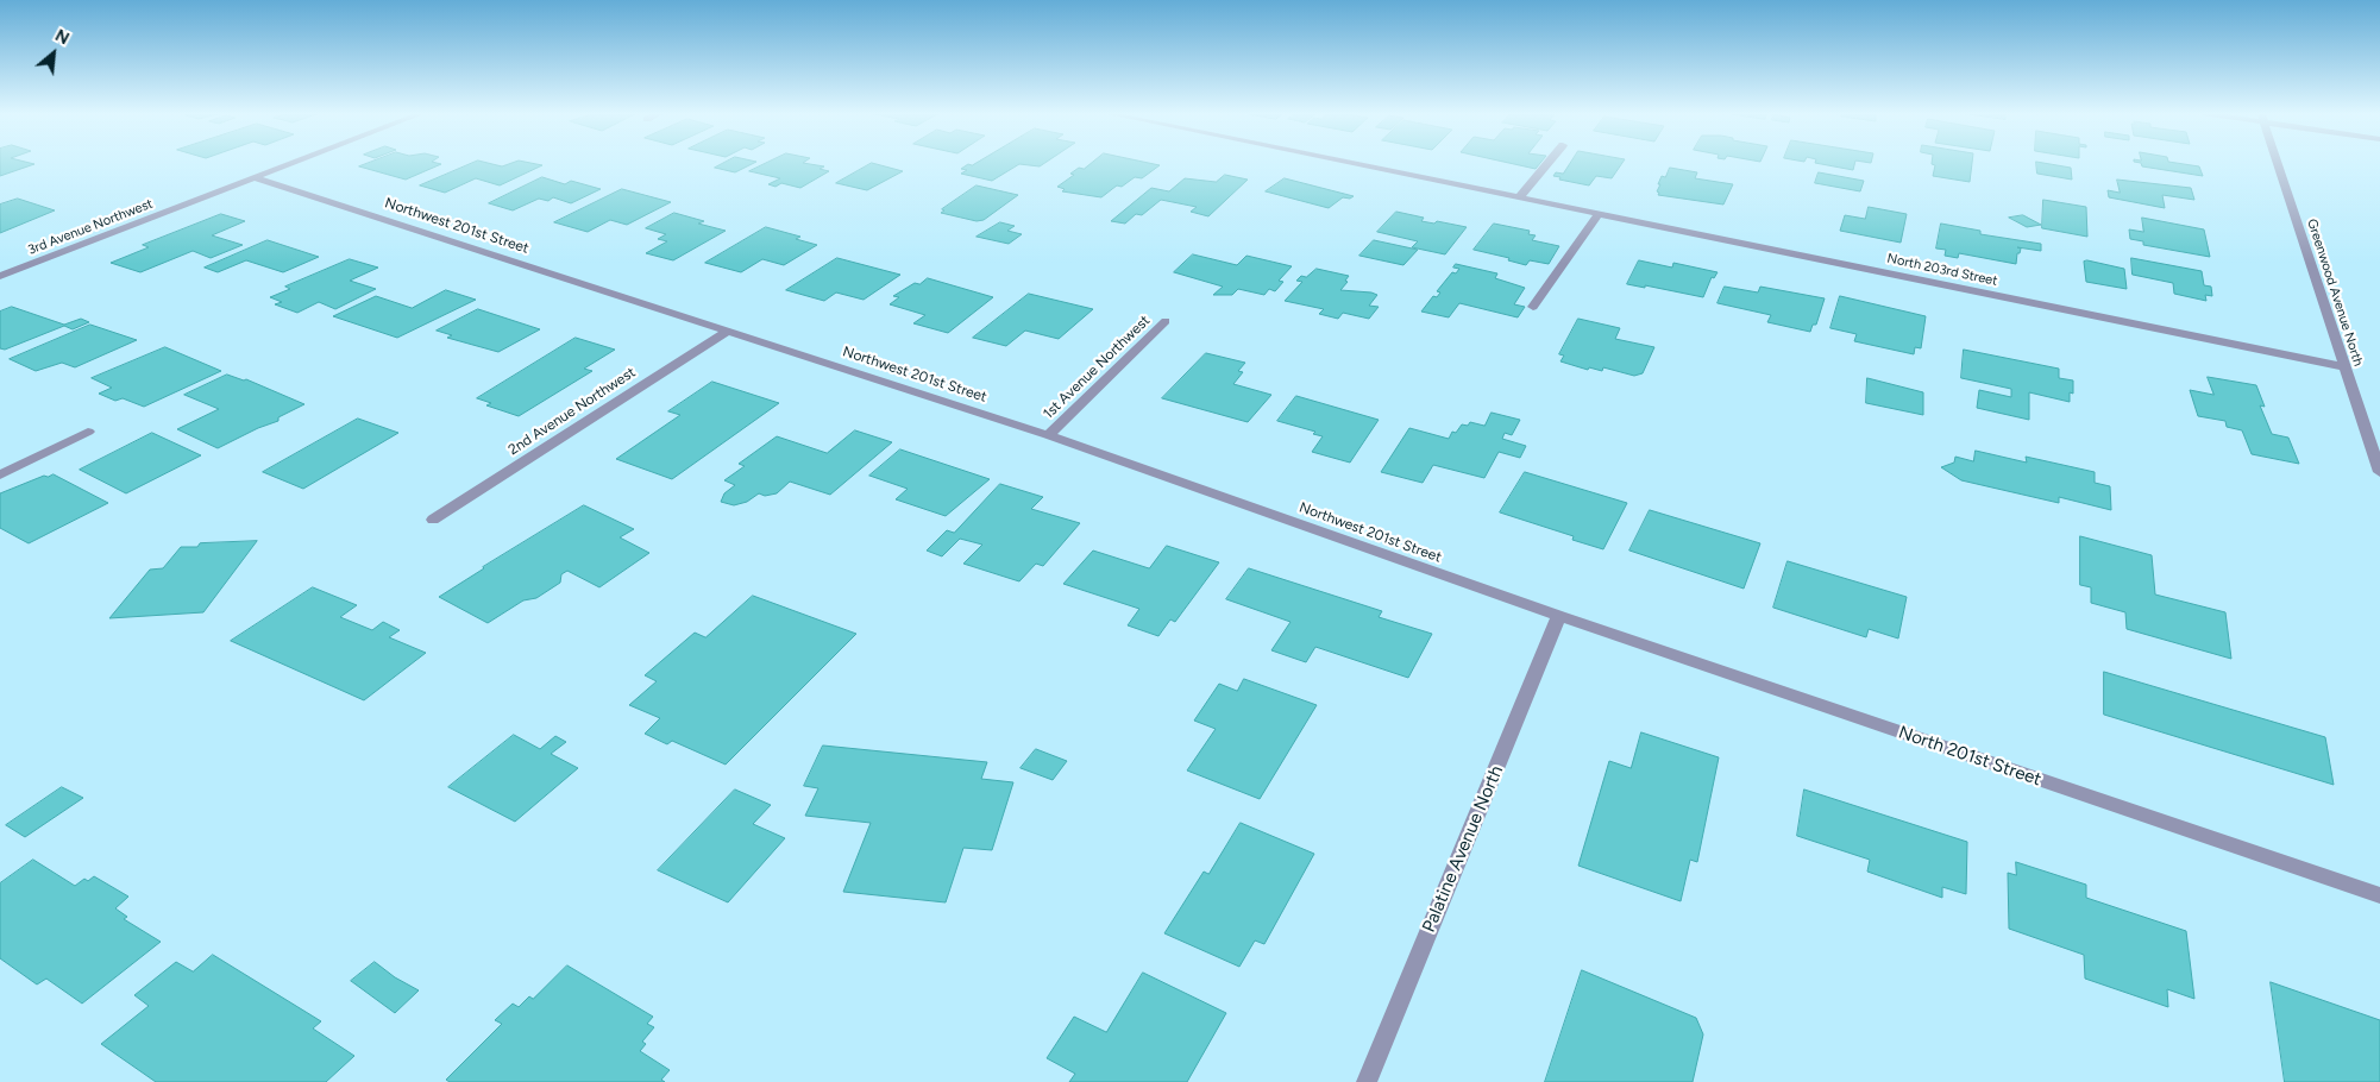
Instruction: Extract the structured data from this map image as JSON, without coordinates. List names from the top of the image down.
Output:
{
  "streets": {
    "street": [
      "Northwest 201st Street",
      "3rd Avenue Northwest",
      "North 203rd Street",
      "Greenwood Avenue North",
      "1st Avenue Northwest",
      "2nd Avenue Northwest",
      "North 201st Street",
      "Palatine Avenue North"
    ]
  },
  "crossings": [
    ["Northwest 201st Street", "3rd Avenue Northwest"],
    ["Northwest 201st Street", "1st Avenue Northwest"],
    ["Northwest 201st Street", "2nd Avenue Northwest"],
    ["Northwest 201st Street", "North 201st Street"],
    ["Northwest 201st Street", "Palatine Avenue North"],
    ["North 203rd Street", "Greenwood Avenue North"],
    ["North 201st Street", "Palatine Avenue North"]
  ],
  "north": "top right"
}
